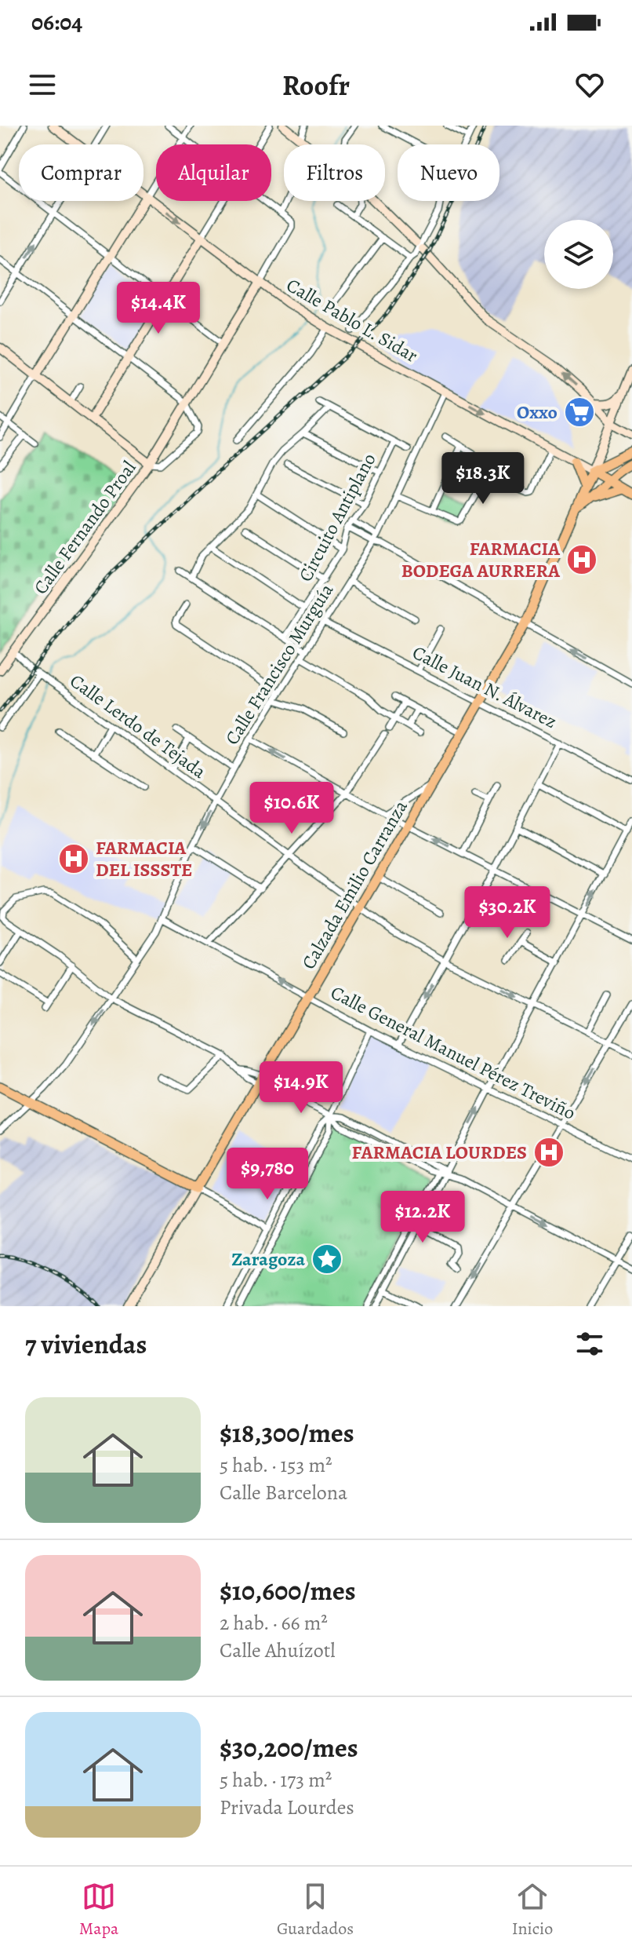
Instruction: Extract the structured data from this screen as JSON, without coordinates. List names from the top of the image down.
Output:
{
  "streets": {
    "main road": ["Calzada Emilio Carranza"],
    "street": [
      "Calle Pablo L. Sidar",
      "Circuito Antiplano",
      "Calle Fernando Proal",
      "Calle Francisco Murguía",
      "Calle Juan N. Álvarez",
      "Calle Lerdo de Tejada",
      "Calle General Manuel Pérez Treviño"
    ]
  },
  "crossings": [
    ["Calle Pablo L. Sidar", "Calle Fernando Proal"],
    ["Calle Pablo L. Sidar", "Calle Francisco Murguía"],
    ["Calle Pablo L. Sidar", "Calzada Emilio Carranza"],
    ["Calle Fernando Proal", "Calle Lerdo de Tejada"],
    ["Calle Francisco Murguía", "Calle Juan N. Álvarez"],
    ["Calle Francisco Murguía", "Calle Lerdo de Tejada"],
    ["Calle Francisco Murguía", "Calle General Manuel Pérez Treviño"],
    ["Calle Juan N. Álvarez", "Calzada Emilio Carranza"],
    ["Calle Lerdo de Tejada", "Calzada Emilio Carranza"],
    ["Calzada Emilio Carranza", "Calle General Manuel Pérez Treviño"]
  ],
  "places": {
    "supermarket": ["Oxxo"],
    "hospital": ["FARMACIA BODEGA AURRERA", "FARMACIA DEL ISSSTE", "FARMACIA LOURDES"],
    "place": ["Zaragoza"]
  },
  "page": {
    "status": "06:04",
    "header": "Roofr",
    "chip": [
      "Comprar",
      "Alquilar",
      "Filtros",
      "Nuevo"
    ],
    "price": [
      "$14.4K",
      "$18.3K",
      "$10.6K",
      "$30.2K",
      "$14.9K",
      "$9,780",
      "$12.2K"
    ],
    "heading": "7 viviendas",
    "list": [
      {
        "name": "$18,300/mes",
        "note": "5 hab. · 153 m² · Calle Barcelona"
      },
      {
        "name": "$10,600/mes",
        "note": "2 hab. · 66 m² · Calle Ahuízotl"
      },
      {
        "name": "$30,200/mes",
        "note": "5 hab. · 173 m² · Privada Lourdes"
      }
    ],
    "tabs": ["Mapa", "Guardados", "Inicio"]
  }
}
